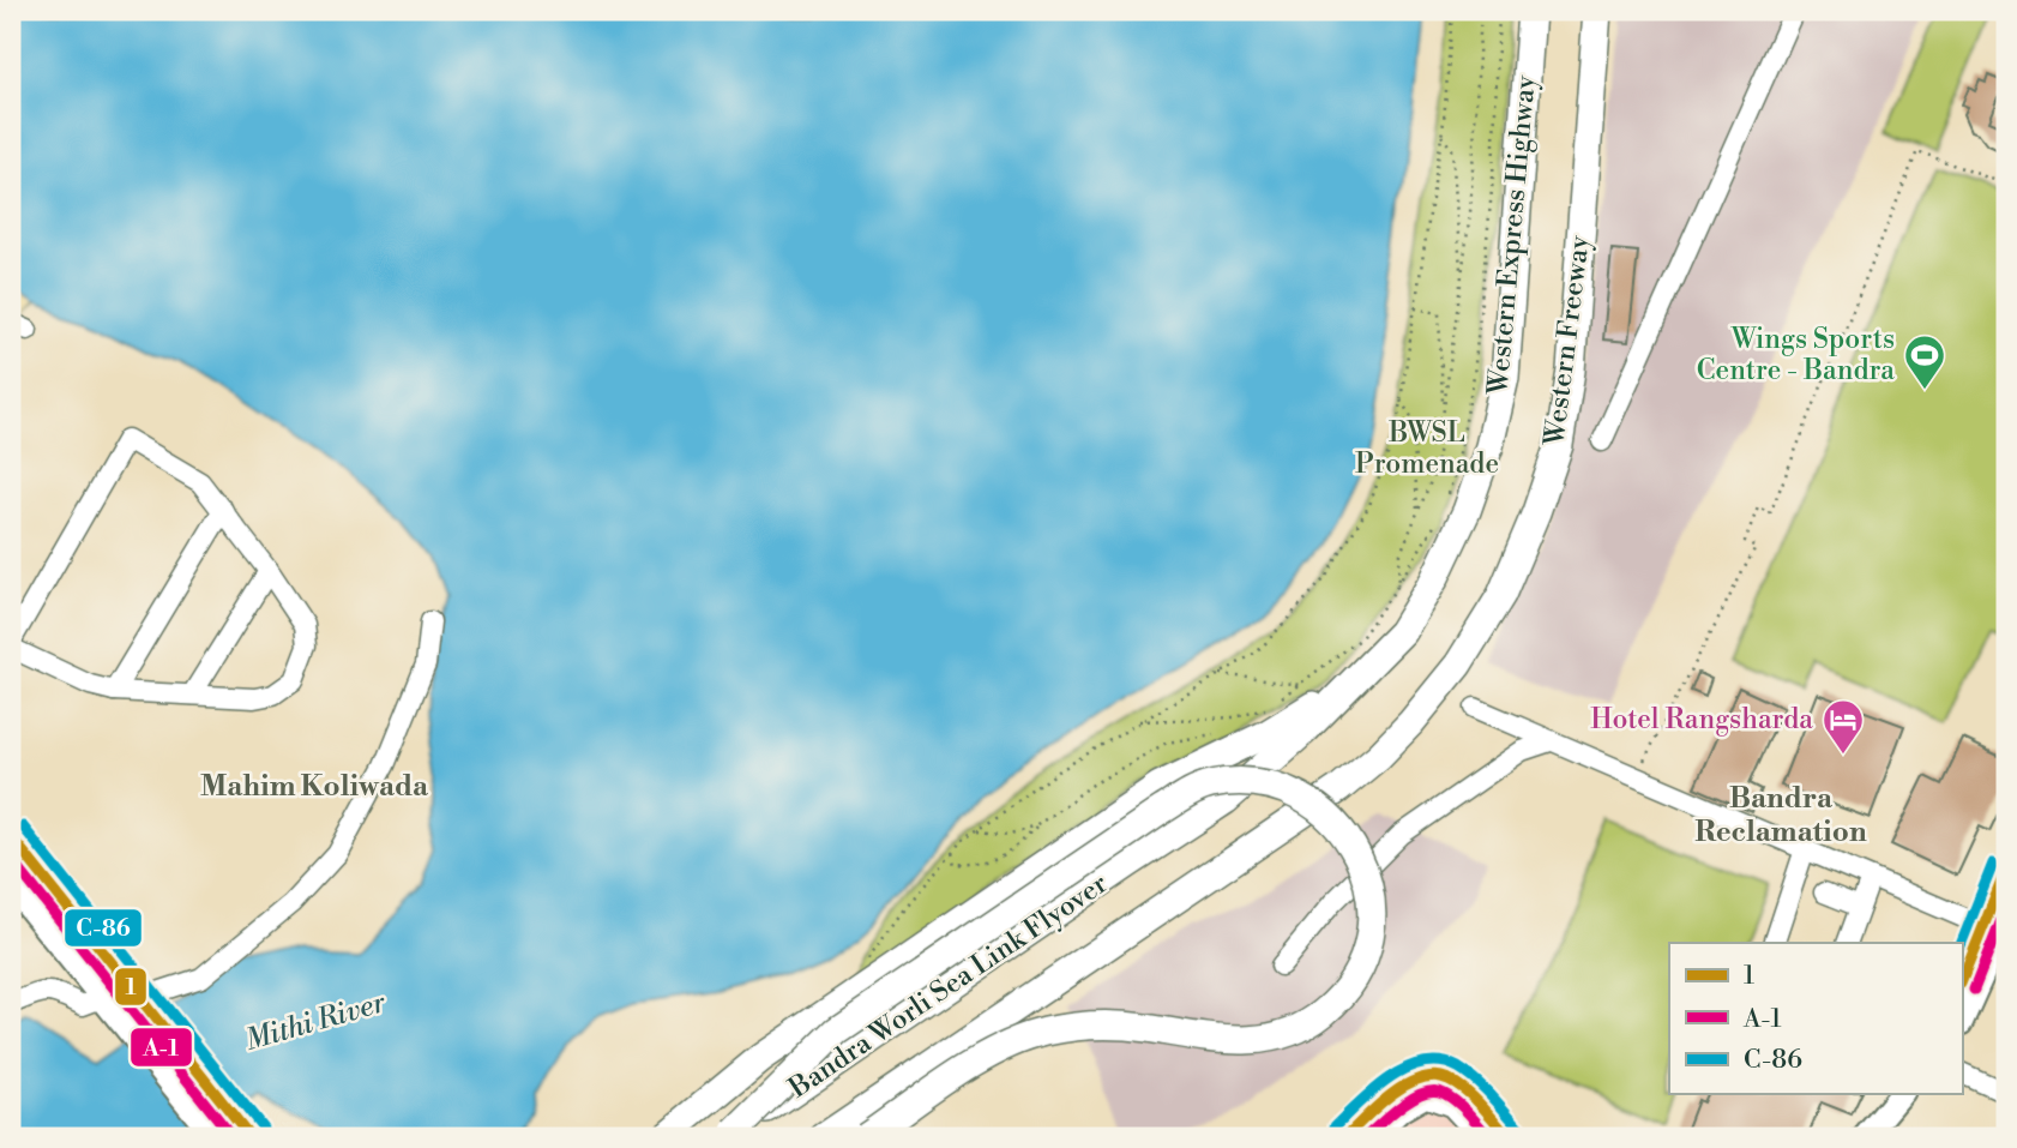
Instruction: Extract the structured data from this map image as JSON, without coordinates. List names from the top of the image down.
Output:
{
  "streets": {
    "highway": ["Western Express Highway", "Western Freeway", "Bandra Worli Sea Link Flyover"]
  },
  "crossings": [
    ["Western Express Highway", "Bandra Worli Sea Link Flyover"],
    ["Western Freeway", "Bandra Worli Sea Link Flyover"]
  ],
  "districts": ["Mahim Koliwada", "Bandra Reclamation"],
  "water": ["Mithi River"],
  "parks": ["BWSL Promenade"],
  "places": {
    "sports": ["Wings Sports Centre - Bandra"],
    "hotel": ["Hotel Rangsharda"]
  },
  "lines": ["transit line C-86", "transit line 1", "transit line A-1"],
  "legend": ["1", "A-1", "C-86"]
}
